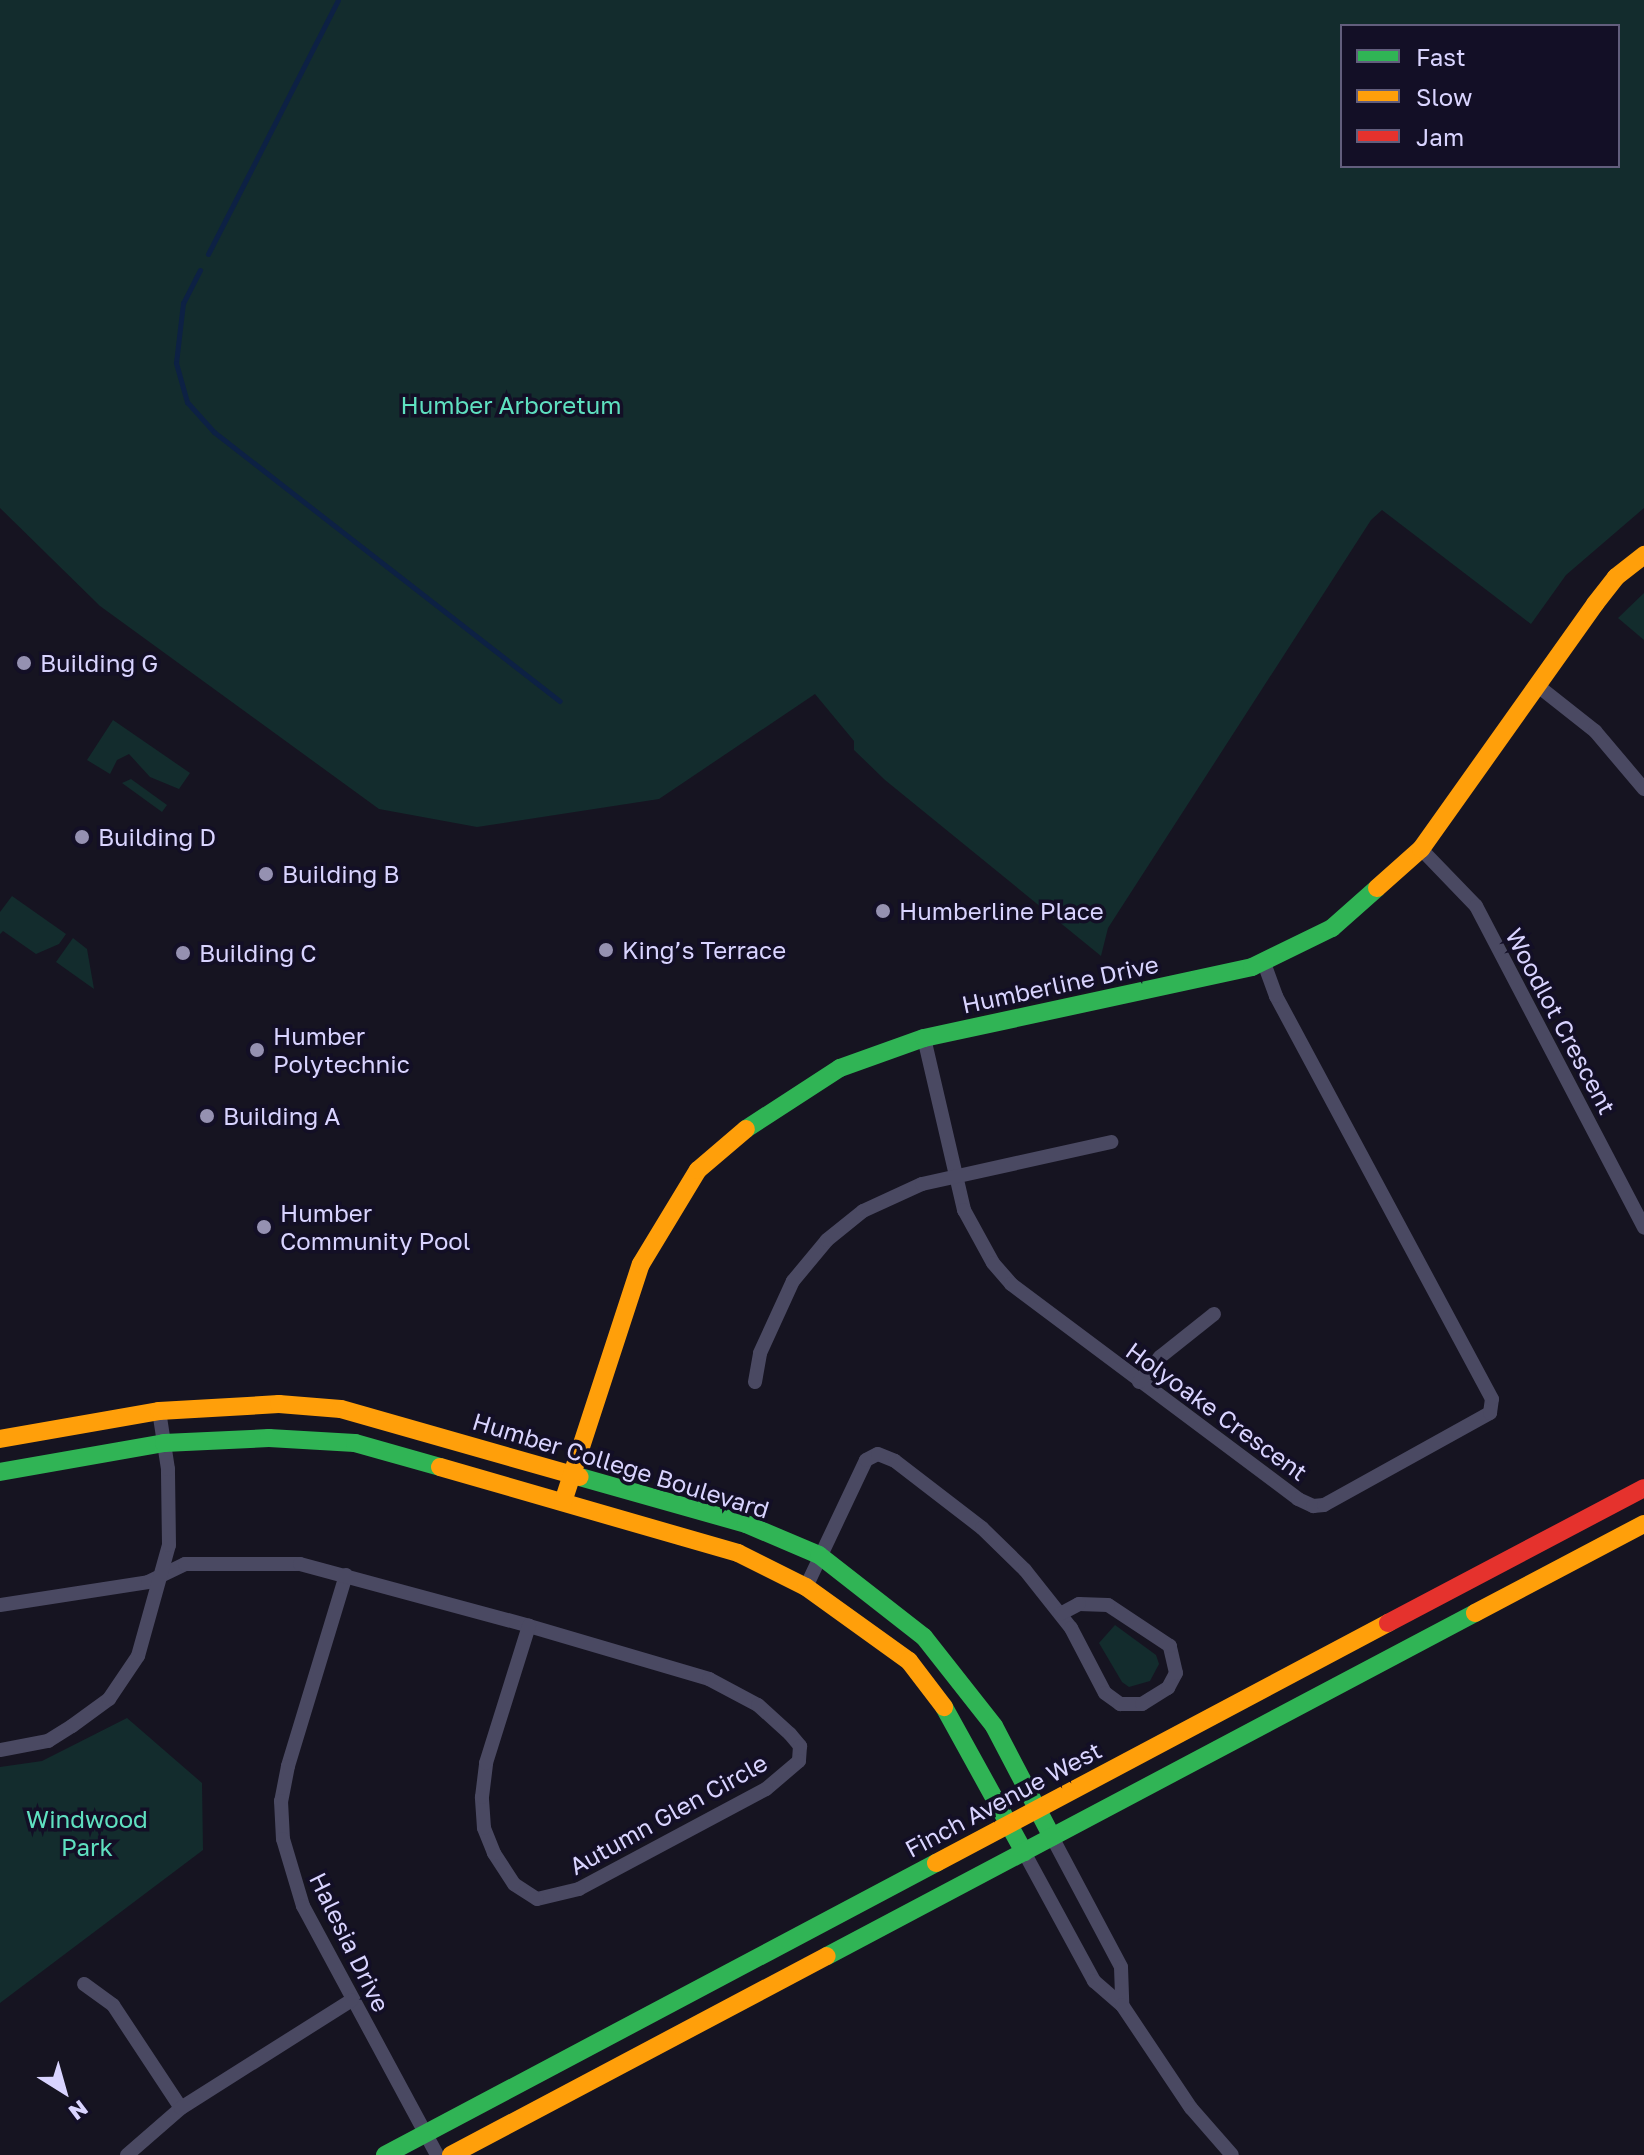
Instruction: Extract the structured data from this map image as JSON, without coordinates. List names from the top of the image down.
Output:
{
  "streets": {
    "street": [
      "Humberline Drive",
      "Woodlot Crescent",
      "Holyoake Crescent",
      "Humber College Boulevard",
      "Finch Avenue West",
      "Autumn Glen Circle",
      "Halesia Drive"
    ]
  },
  "crossings": [
    ["Humberline Drive", "Woodlot Crescent"],
    ["Humberline Drive", "Holyoake Crescent"],
    ["Humberline Drive", "Humber College Boulevard"],
    ["Humber College Boulevard", "Finch Avenue West"],
    ["Finch Avenue West", "Halesia Drive"],
    ["Autumn Glen Circle", "Halesia Drive"]
  ],
  "parks": ["Humber Arboretum", "Windwood Park"],
  "places": [
    "Building G",
    "Building D",
    "Building B",
    "Humberline Place",
    "King’s Terrace",
    "Building C",
    "Humber Polytechnic",
    "Building A",
    "Humber Community Pool"
  ],
  "legend": ["Fast", "Slow", "Jam"],
  "north": "bottom right"
}
